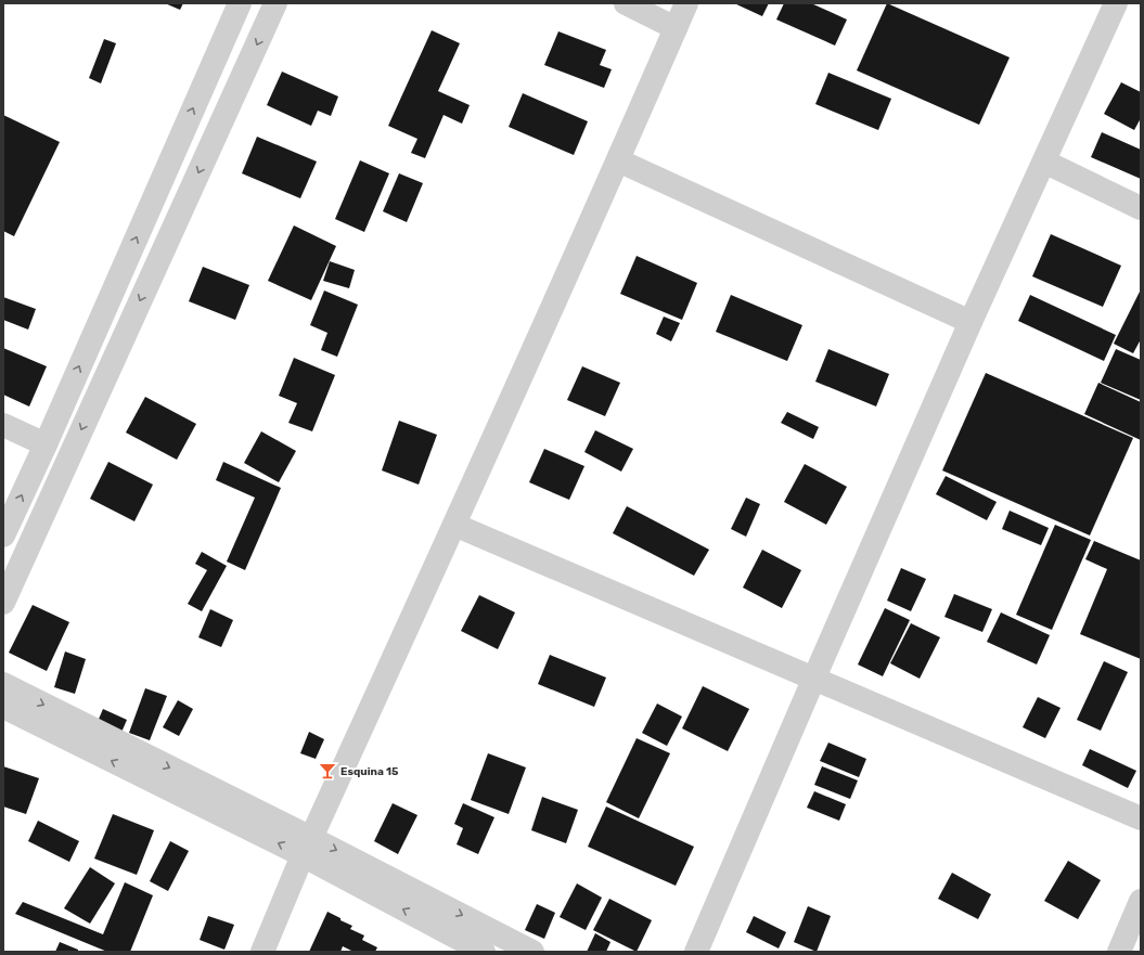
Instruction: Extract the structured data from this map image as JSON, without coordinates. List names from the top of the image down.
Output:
{
  "places": {
    "bar": ["Esquina 15"]
  }
}
